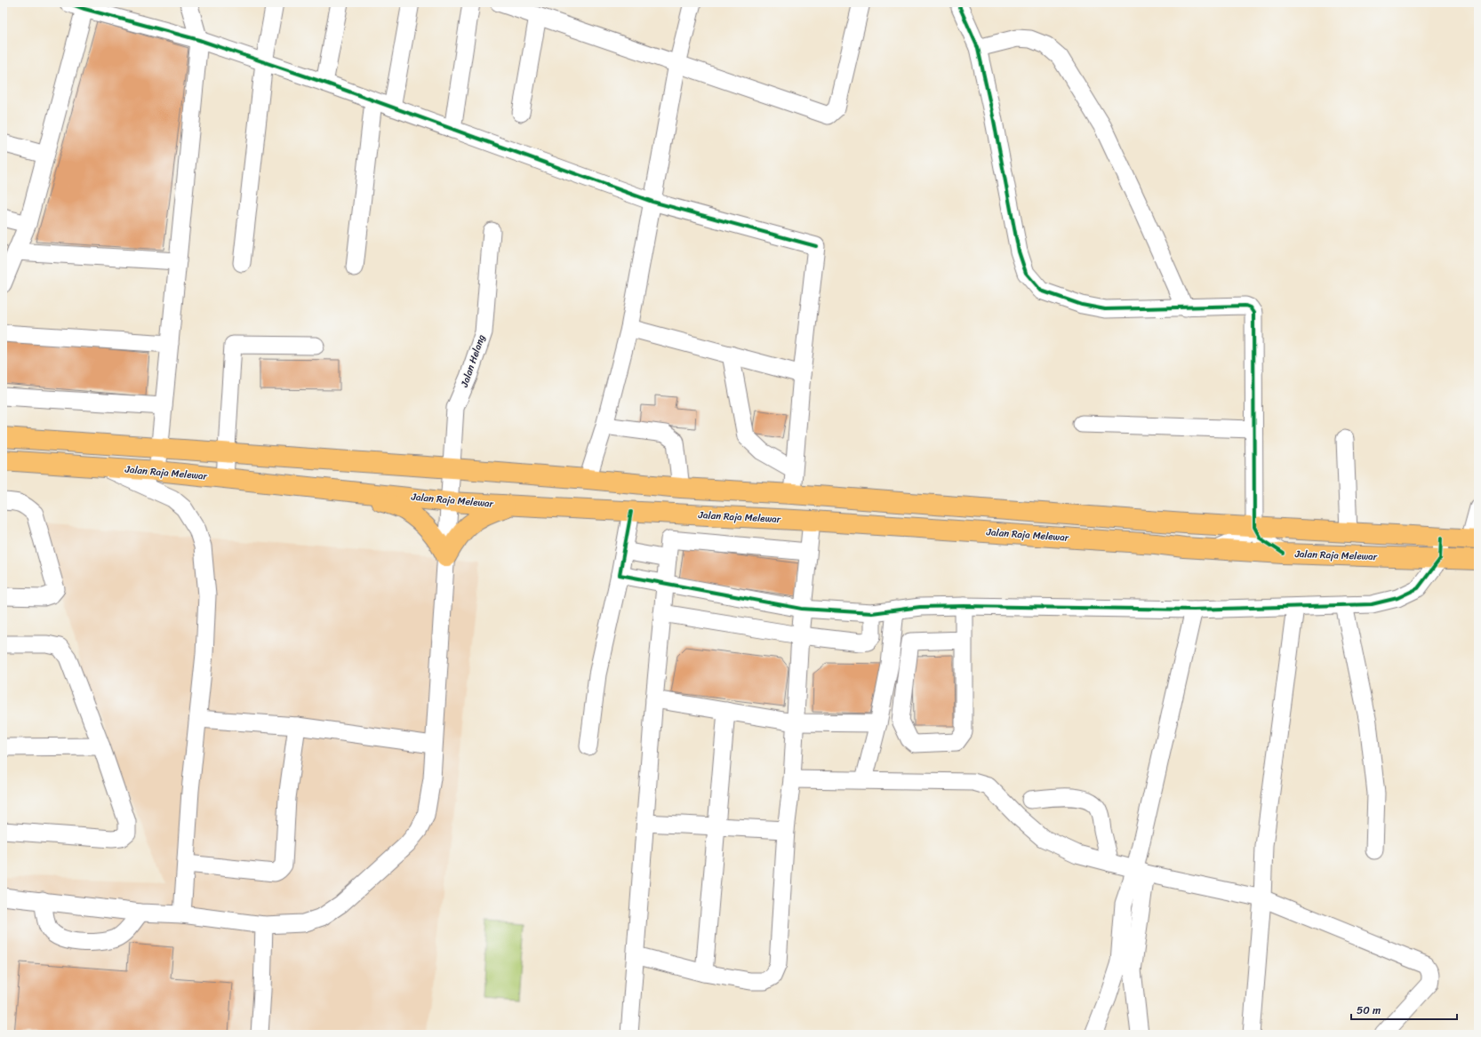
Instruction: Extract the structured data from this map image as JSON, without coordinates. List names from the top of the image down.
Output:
{
  "streets": {
    "highway": ["Jalan Raja Melewar"],
    "street": ["Jalan Helang"]
  },
  "crossings": [
    ["Jalan Helang", "Jalan Raja Melewar"]
  ],
  "scale_bar": "50 m"
}
